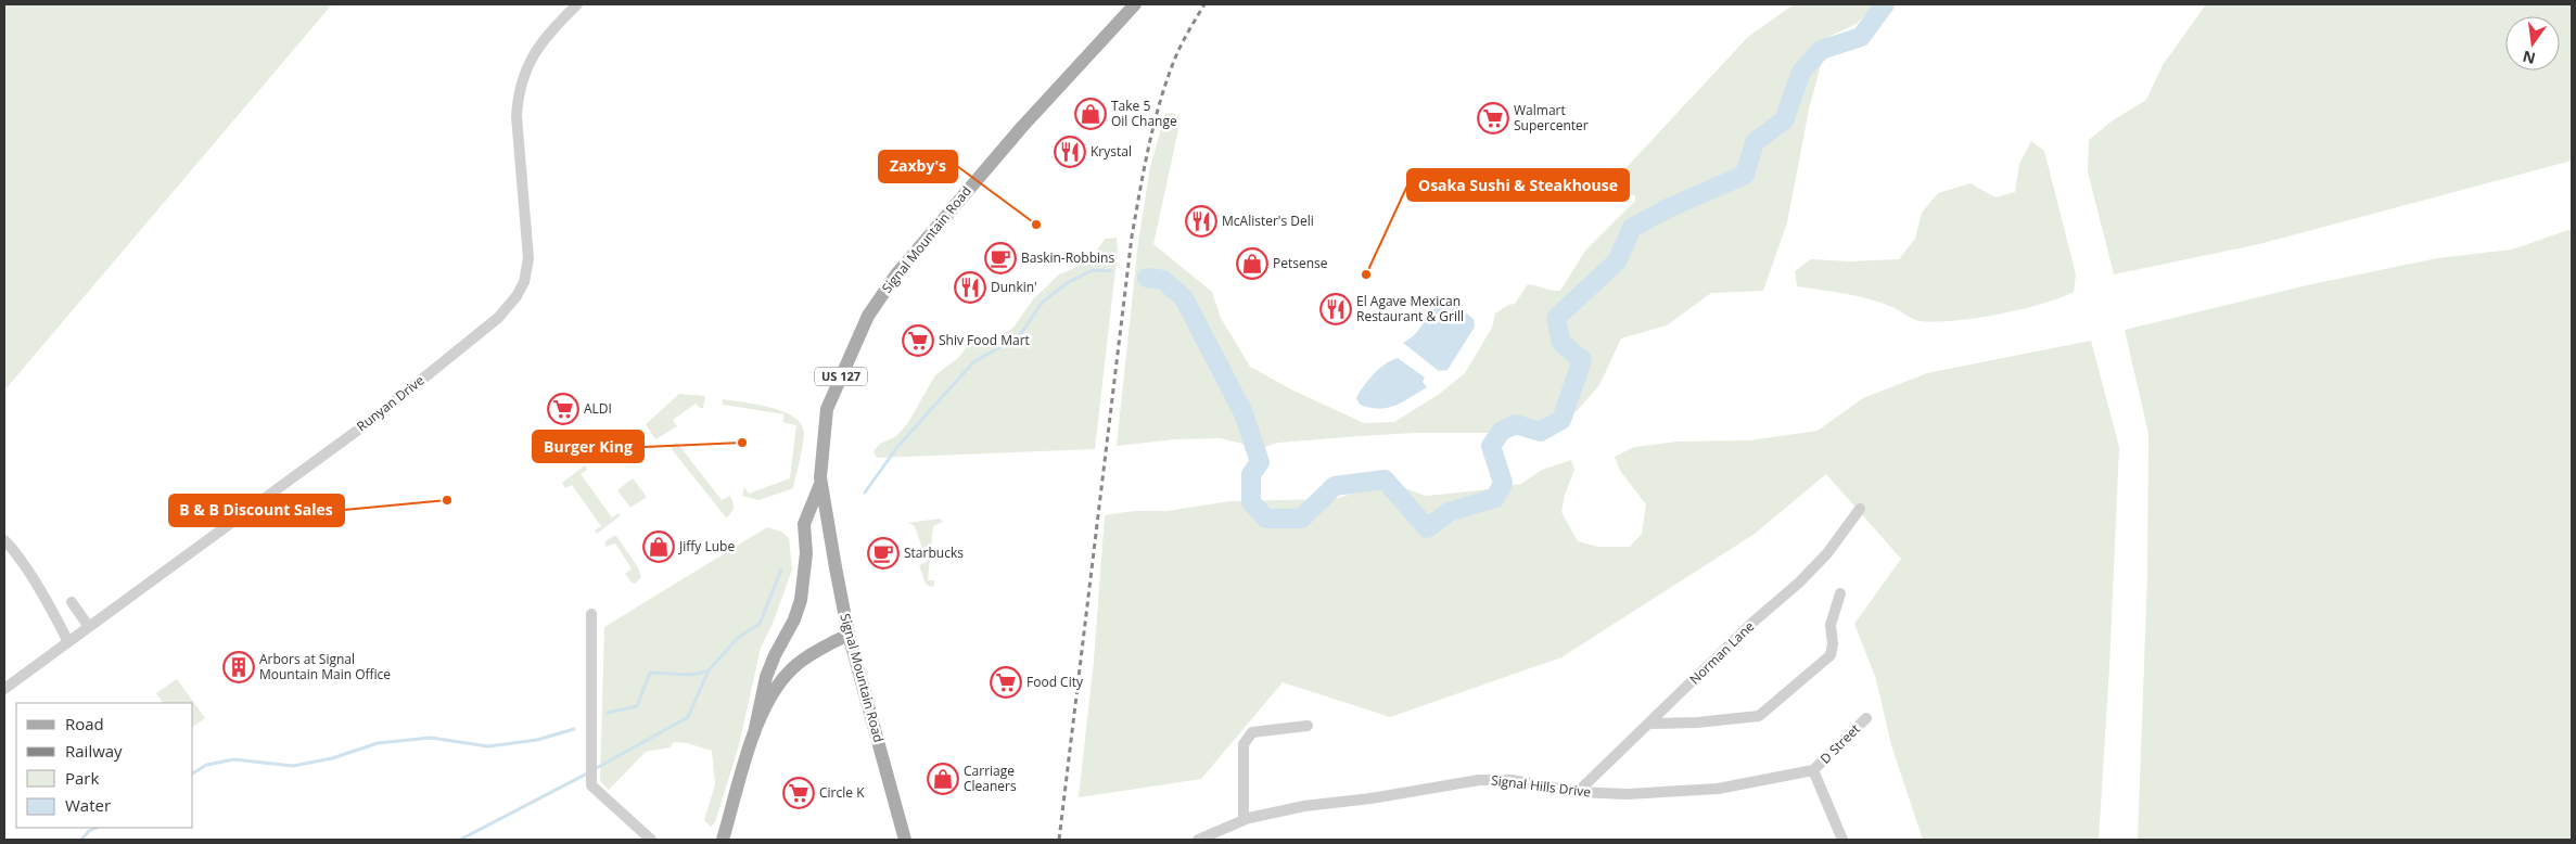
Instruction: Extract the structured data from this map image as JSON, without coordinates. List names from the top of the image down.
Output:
{
  "streets": {
    "main road": ["Signal Mountain Road", "US 127"],
    "street": [
      "Runyan Drive",
      "Norman Lane",
      "D Street",
      "Signal Hills Drive"
    ]
  },
  "crossings": [
    ["Norman Lane", "Signal Hills Drive"],
    ["D Street", "Signal Hills Drive"]
  ],
  "places": {
    "shop": [
      "Take 5 Oil Change",
      "Petsense",
      "Jiffy Lube",
      "Carriage Cleaners"
    ],
    "supermarket": [
      "Walmart Supercenter",
      "Shiv Food Mart",
      "ALDI",
      "Food City",
      "Circle K"
    ],
    "restaurant": [
      "Krystal",
      "McAlister's Deli",
      "Dunkin'",
      "El Agave Mexican Restaurant & Grill"
    ],
    "other": [
      "Zaxby's",
      "Osaka Sushi & Steakhouse",
      "Burger King",
      "B & B Discount Sales"
    ],
    "cafe": ["Baskin-Robbins", "Starbucks"],
    "building": ["Arbors at Signal Mountain Main Office"]
  },
  "legend": [
    "Road",
    "Railway",
    "Park",
    "Water"
  ],
  "north": "bottom"
}
